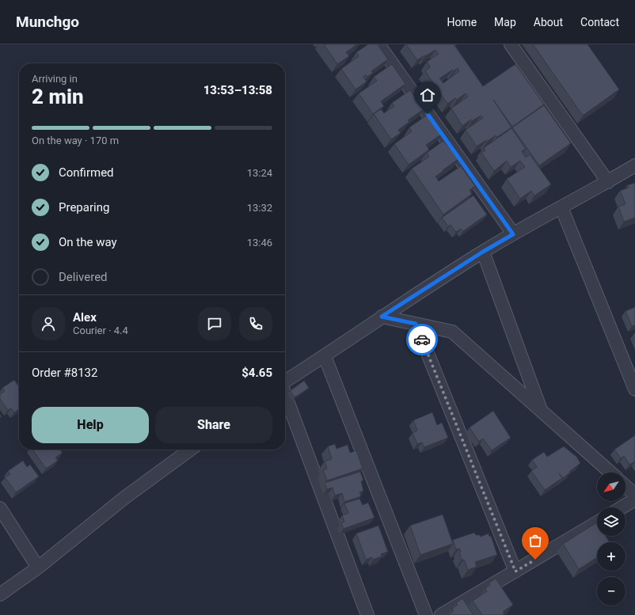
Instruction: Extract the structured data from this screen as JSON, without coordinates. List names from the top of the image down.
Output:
{
  "north": "bottom left",
  "page": {
    "header": "Munchgo",
    "nav": [
      "Home",
      "Map",
      "About",
      "Contact"
    ],
    "heading": ["2 min", "Arriving in", "13:53–13:58"],
    "panel": [
      "Alex",
      "Courier · 4.4",
      "Order #8132",
      "$4.65"
    ],
    "bar": "On the way · 170 m",
    "list": [
      ["Confirmed", "13:24"],
      ["Preparing", "13:32"],
      ["On the way", "13:46"],
      "Delivered"
    ],
    "buttons": ["Help", "Share"],
    "map_buttons": ["+", "−"]
  }
}
